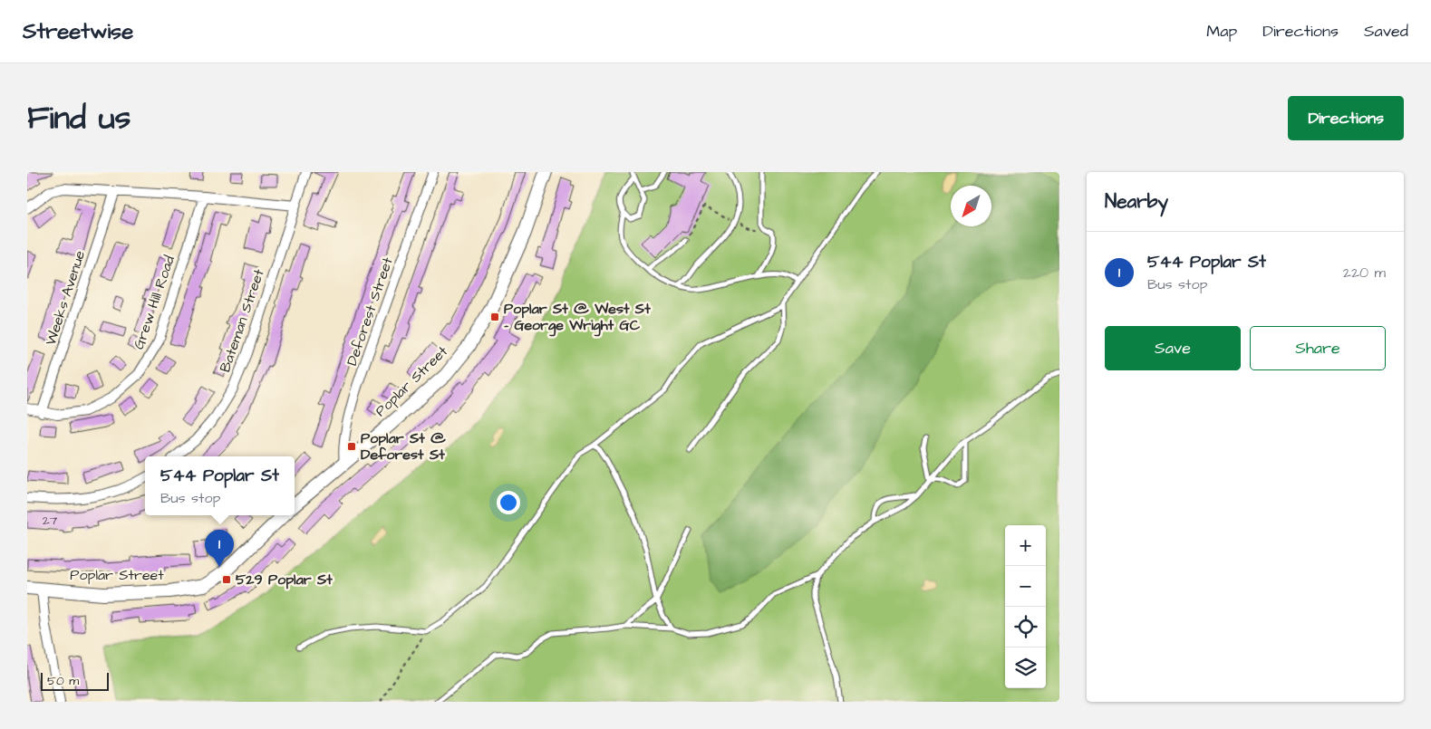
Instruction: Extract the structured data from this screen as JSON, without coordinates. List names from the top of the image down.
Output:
{
  "streets": {
    "street": [
      "Weeks Avenue",
      "Grew Hill Road",
      "Deforest Street",
      "Bateman Street",
      "Poplar Street"
    ]
  },
  "crossings": [
    ["Weeks Avenue", "Grew Hill Road"],
    ["Deforest Street", "Poplar Street"]
  ],
  "places": {
    "transit": ["Poplar St @ West St - George Wright GC", "Poplar St @ Deforest St", "529 Poplar St"]
  },
  "house_numbers": ["27"],
  "scale_bar": "50 m",
  "north": "bottom left",
  "page": {
    "header": "Streetwise",
    "nav": ["Map", "Directions", "Saved"],
    "title": "Find us",
    "buttons": [
      "Directions",
      ["Save", "Share"]
    ],
    "heading": "Nearby",
    "list": [
      {
        "mark": "1",
        "name": "544 Poplar St",
        "note": "Bus stop",
        "value": "220 m"
      }
    ],
    "popup": ["544 Poplar St", "Bus stop"],
    "map_buttons": ["+", "−"],
    "pins": "1",
    "scale": "50 m"
  }
}
